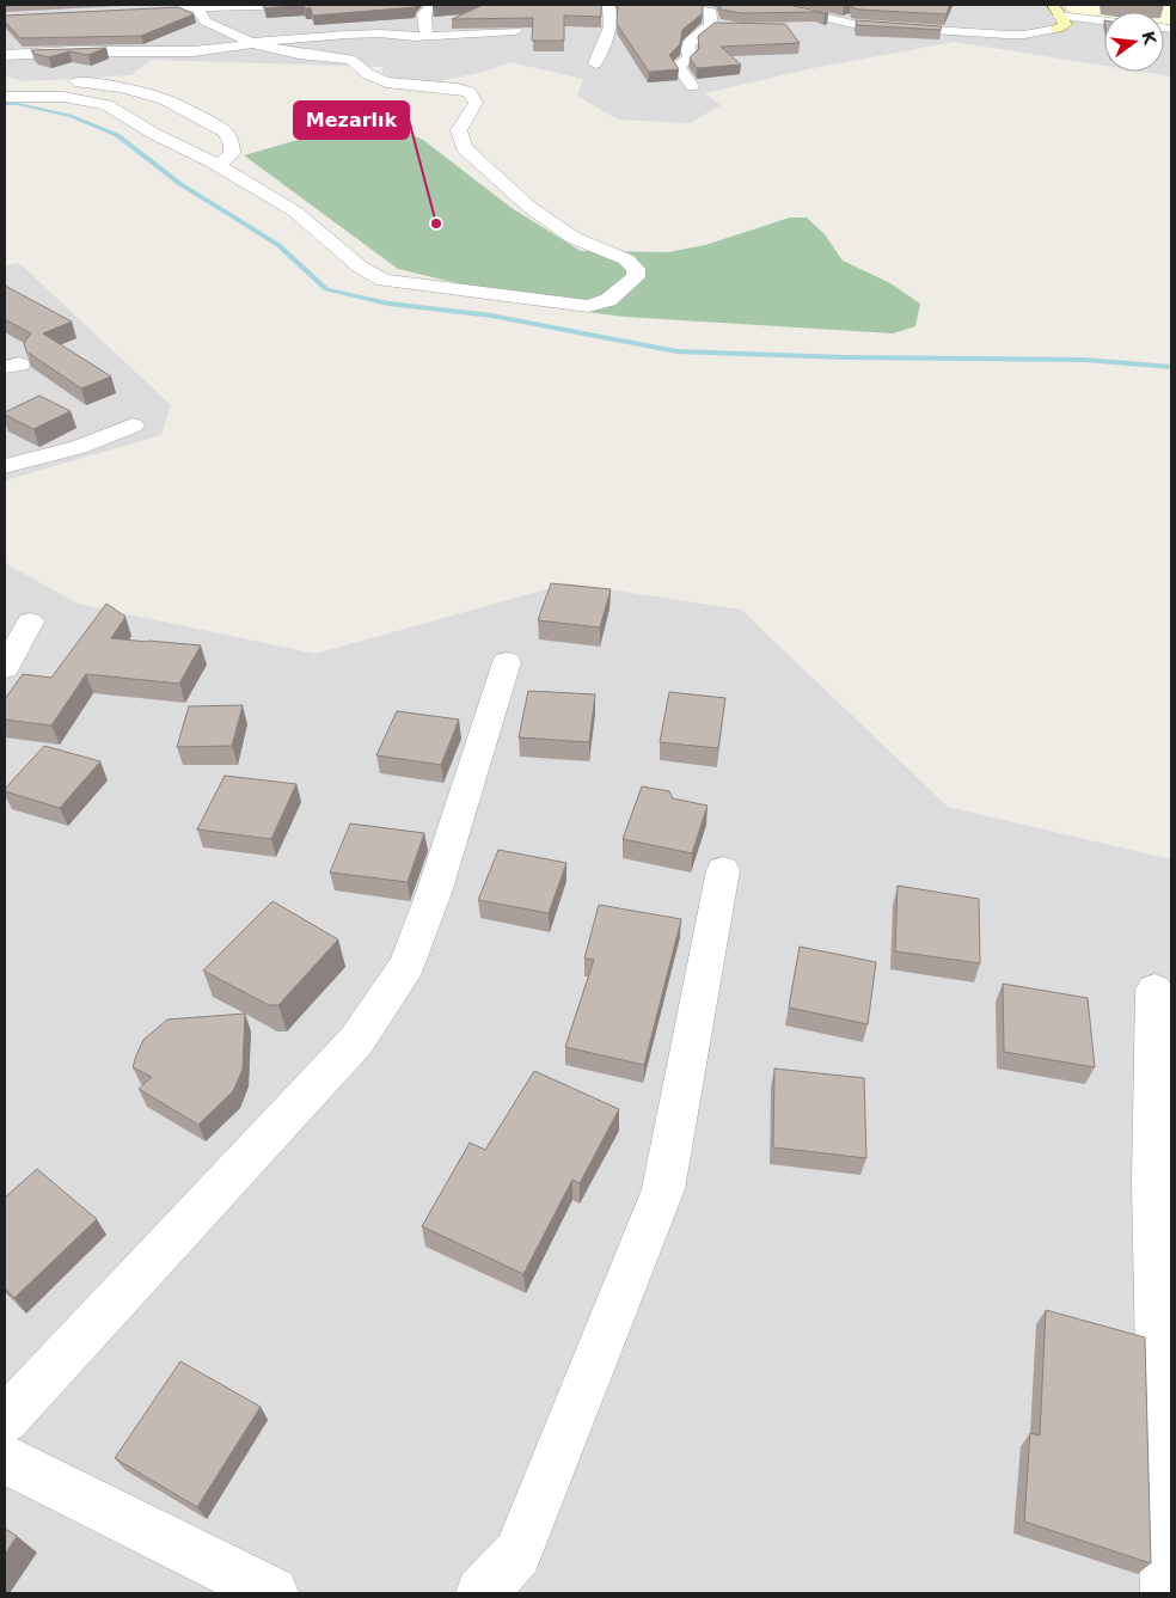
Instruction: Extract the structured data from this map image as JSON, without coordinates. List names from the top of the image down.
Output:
{
  "places": ["Mezarlık"],
  "north": "right"
}
